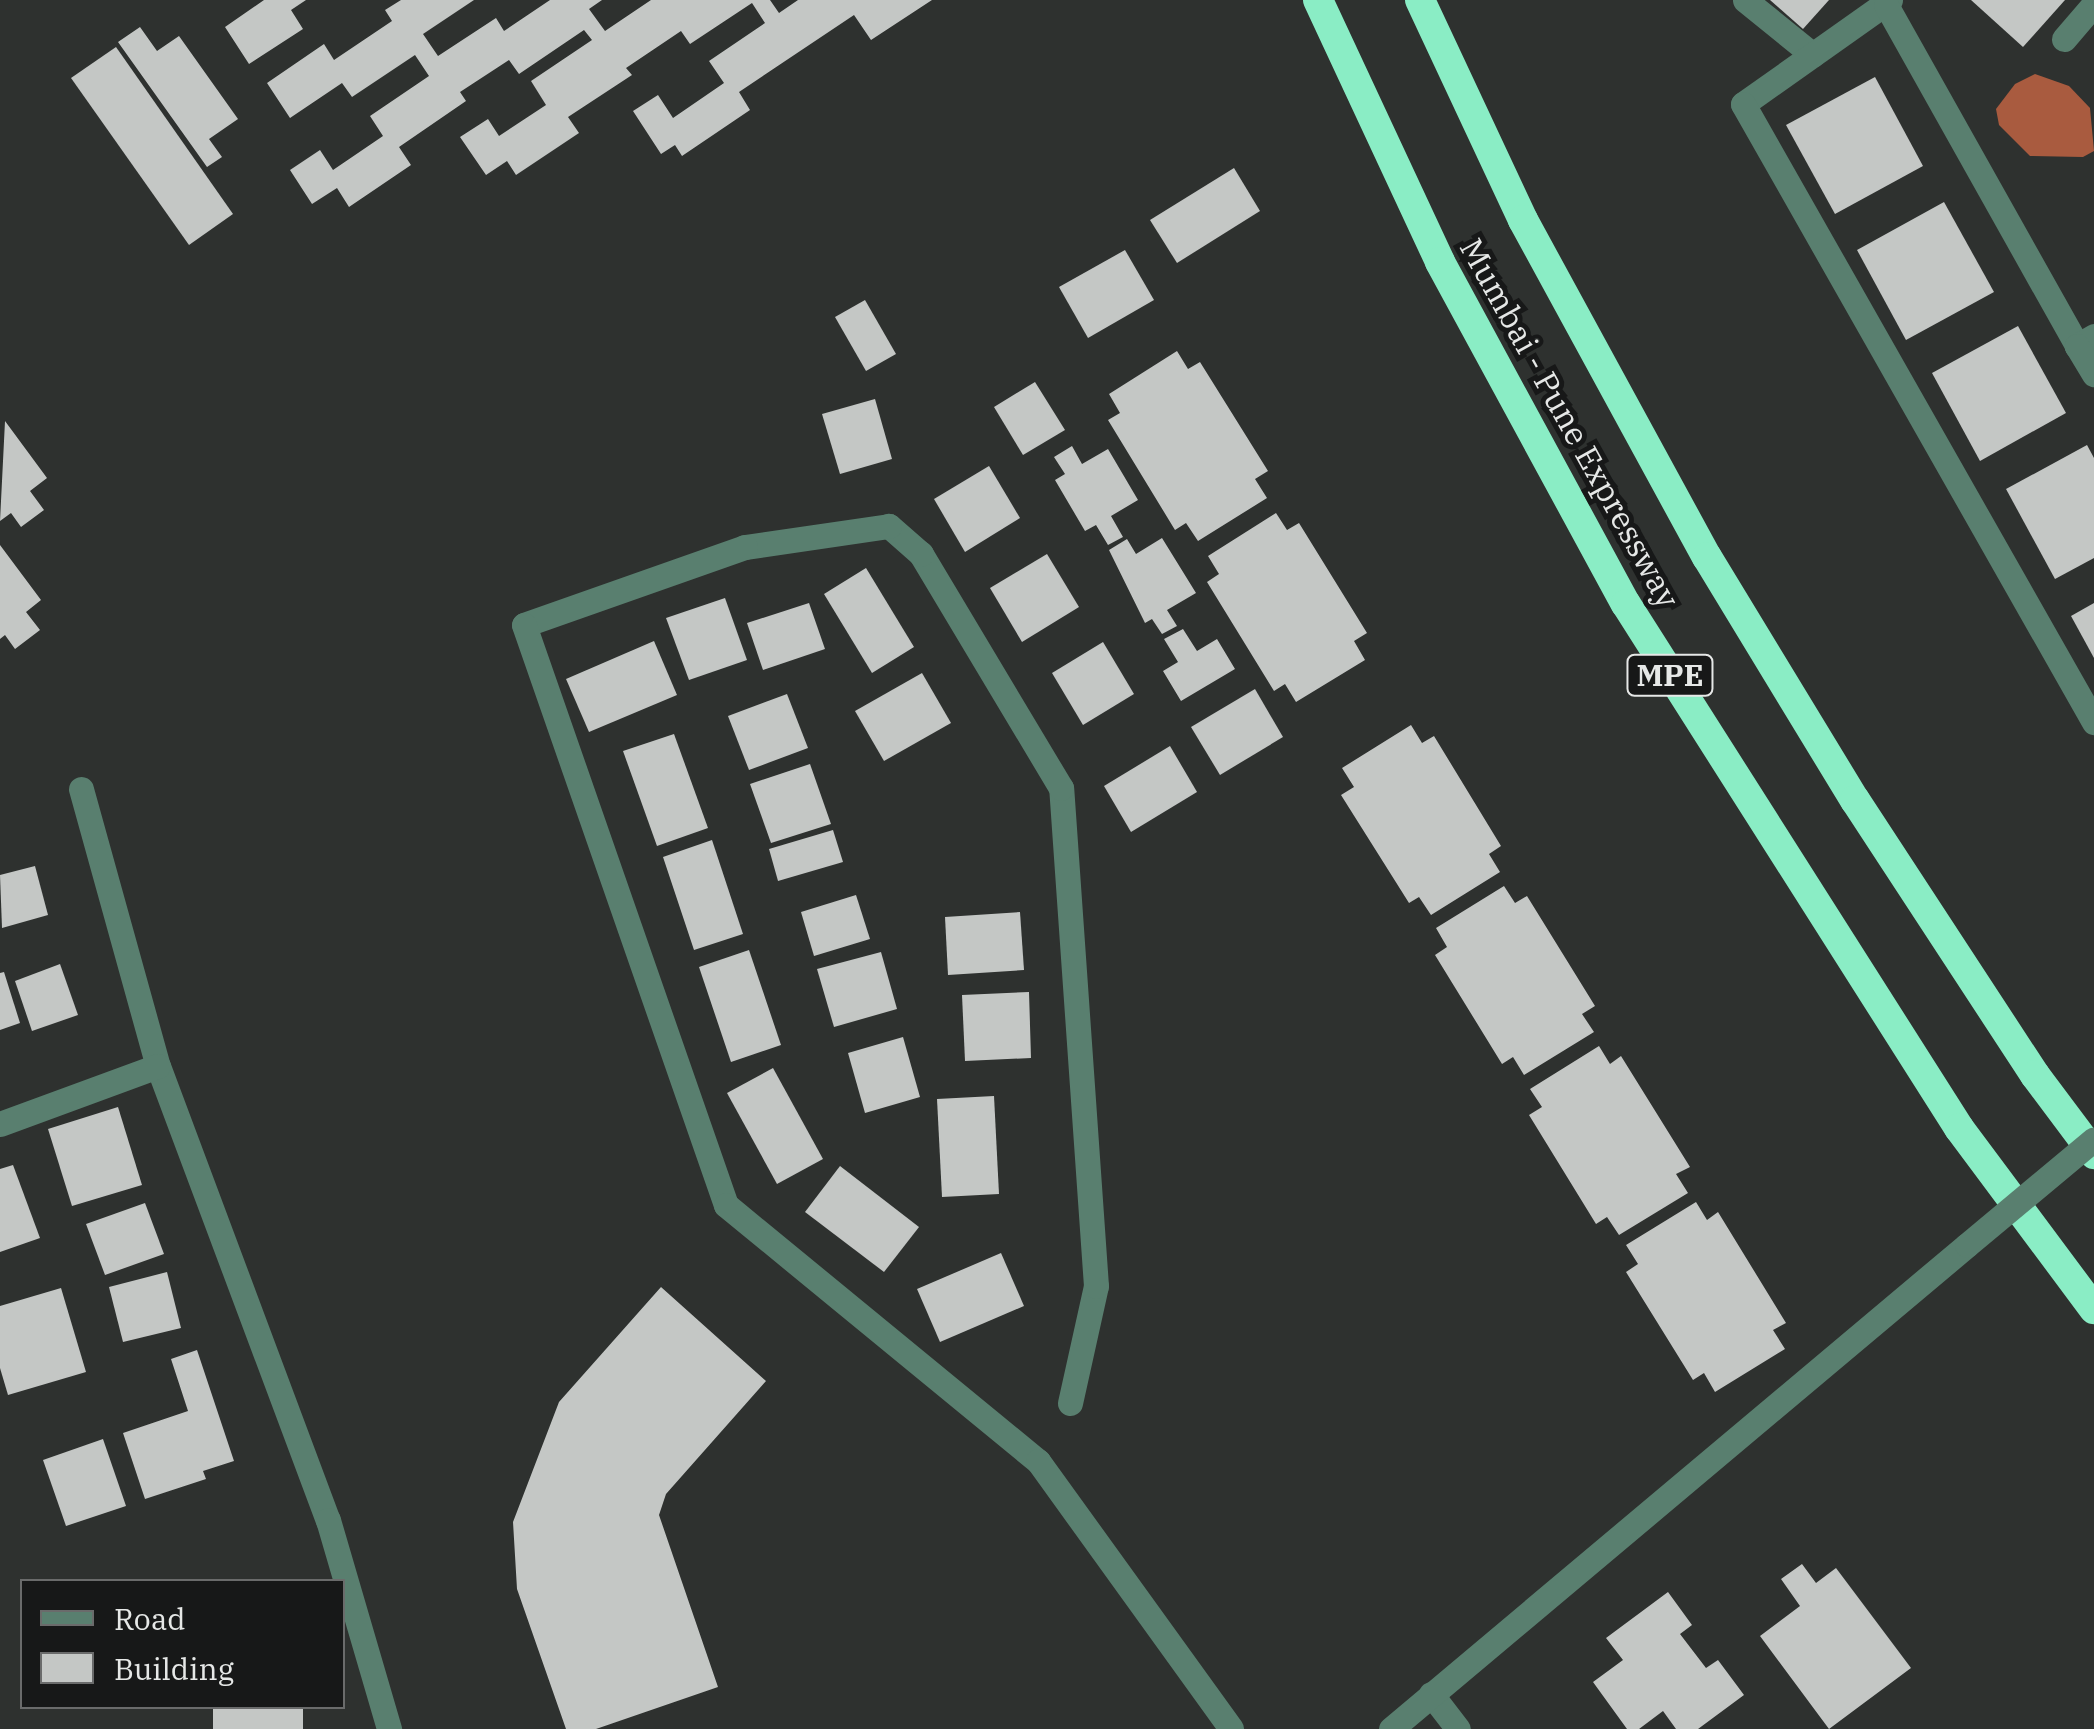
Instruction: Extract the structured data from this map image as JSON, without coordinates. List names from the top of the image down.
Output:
{
  "streets": {
    "highway": ["Mumbai - Pune Expressway", "MPE"]
  },
  "legend": ["Road", "Building"]
}
